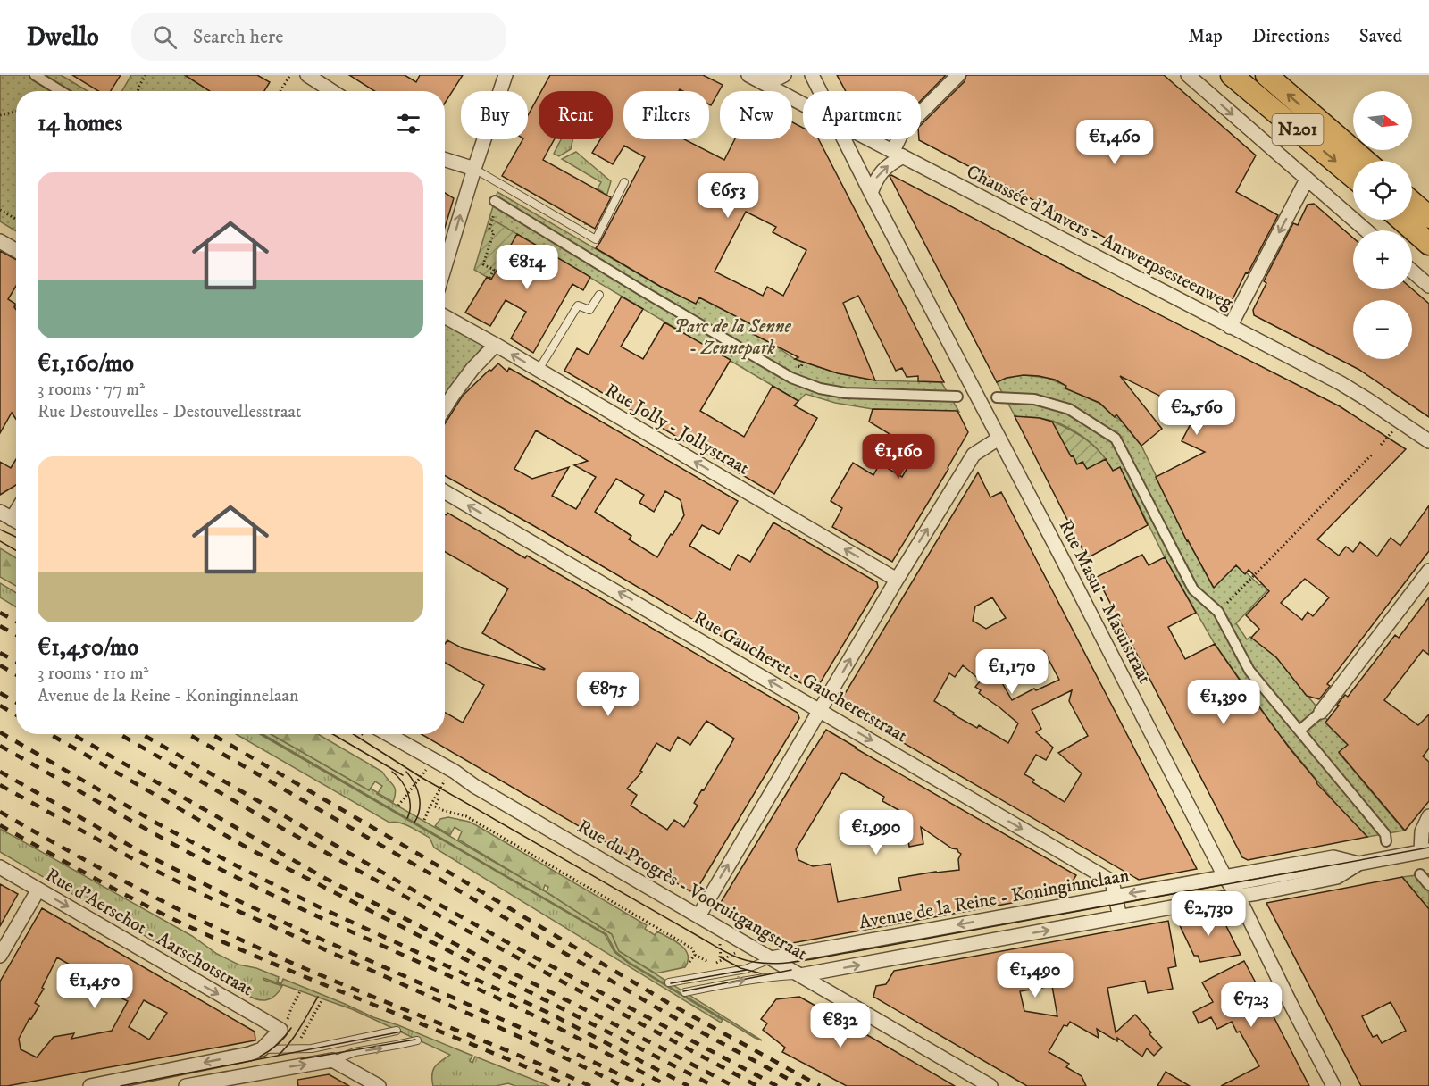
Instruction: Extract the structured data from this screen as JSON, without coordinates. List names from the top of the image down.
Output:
{
  "streets": {
    "main road": ["N201"],
    "street": [
      "Chaussée d'Anvers - Antwerpsesteenweg",
      "Rue Jolly - Jollystraat",
      "Rue Masui - Masuistraat",
      "Rue Gaucheret - Gaucheretstraat",
      "Rue du Progrès - Vooruitgangstraat",
      "Avenue de la Reine - Koninginnelaan",
      "Rue d'Aerschot - Aarschotstraat"
    ]
  },
  "crossings": [
    ["Rue Masui - Masuistraat", "Avenue de la Reine - Koninginnelaan"],
    ["Rue Gaucheret - Gaucheretstraat", "Avenue de la Reine - Koninginnelaan"],
    ["Rue du Progrès - Vooruitgangstraat", "Avenue de la Reine - Koninginnelaan"]
  ],
  "one_way": ["Rue Jolly - Jollystraat", "Rue d'Aerschot - Aarschotstraat"],
  "parks": ["Parc de la Senne - Zennepark"],
  "north": "right",
  "page": {
    "header": "Dwello",
    "search": "Search here",
    "nav": ["Map", "Directions", "Saved"],
    "map_buttons": ["+", "−"],
    "chip": [
      "Buy",
      "Rent",
      "Filters",
      "New",
      "Apartment"
    ],
    "heading": "14 homes",
    "price": [
      "€1,460",
      "€653",
      "€814",
      "€2,560",
      "€1,160",
      "€1,170",
      "€875",
      "€1,390",
      "€1,990",
      "€2,730",
      "€1,490",
      "€1,450",
      "€723",
      "€832"
    ],
    "list": [
      {
        "name": "€1,160/mo",
        "note": "3 rooms · 77 m² · Rue Destouvelles - Destouvellesstraat"
      },
      {
        "name": "€1,450/mo",
        "note": "3 rooms · 110 m² · Avenue de la Reine - Koninginnelaan"
      }
    ]
  }
}
